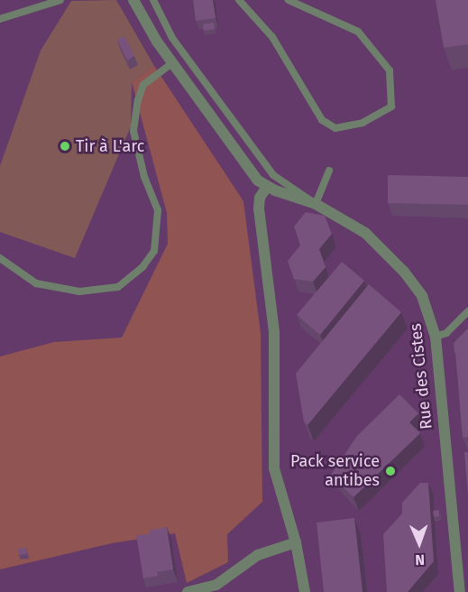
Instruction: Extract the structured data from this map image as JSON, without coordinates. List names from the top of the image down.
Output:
{
  "streets": {
    "street": ["Rue des Cistes"]
  },
  "places": ["Tir à L'arc", "Pack service antibes"],
  "north": "bottom"
}
